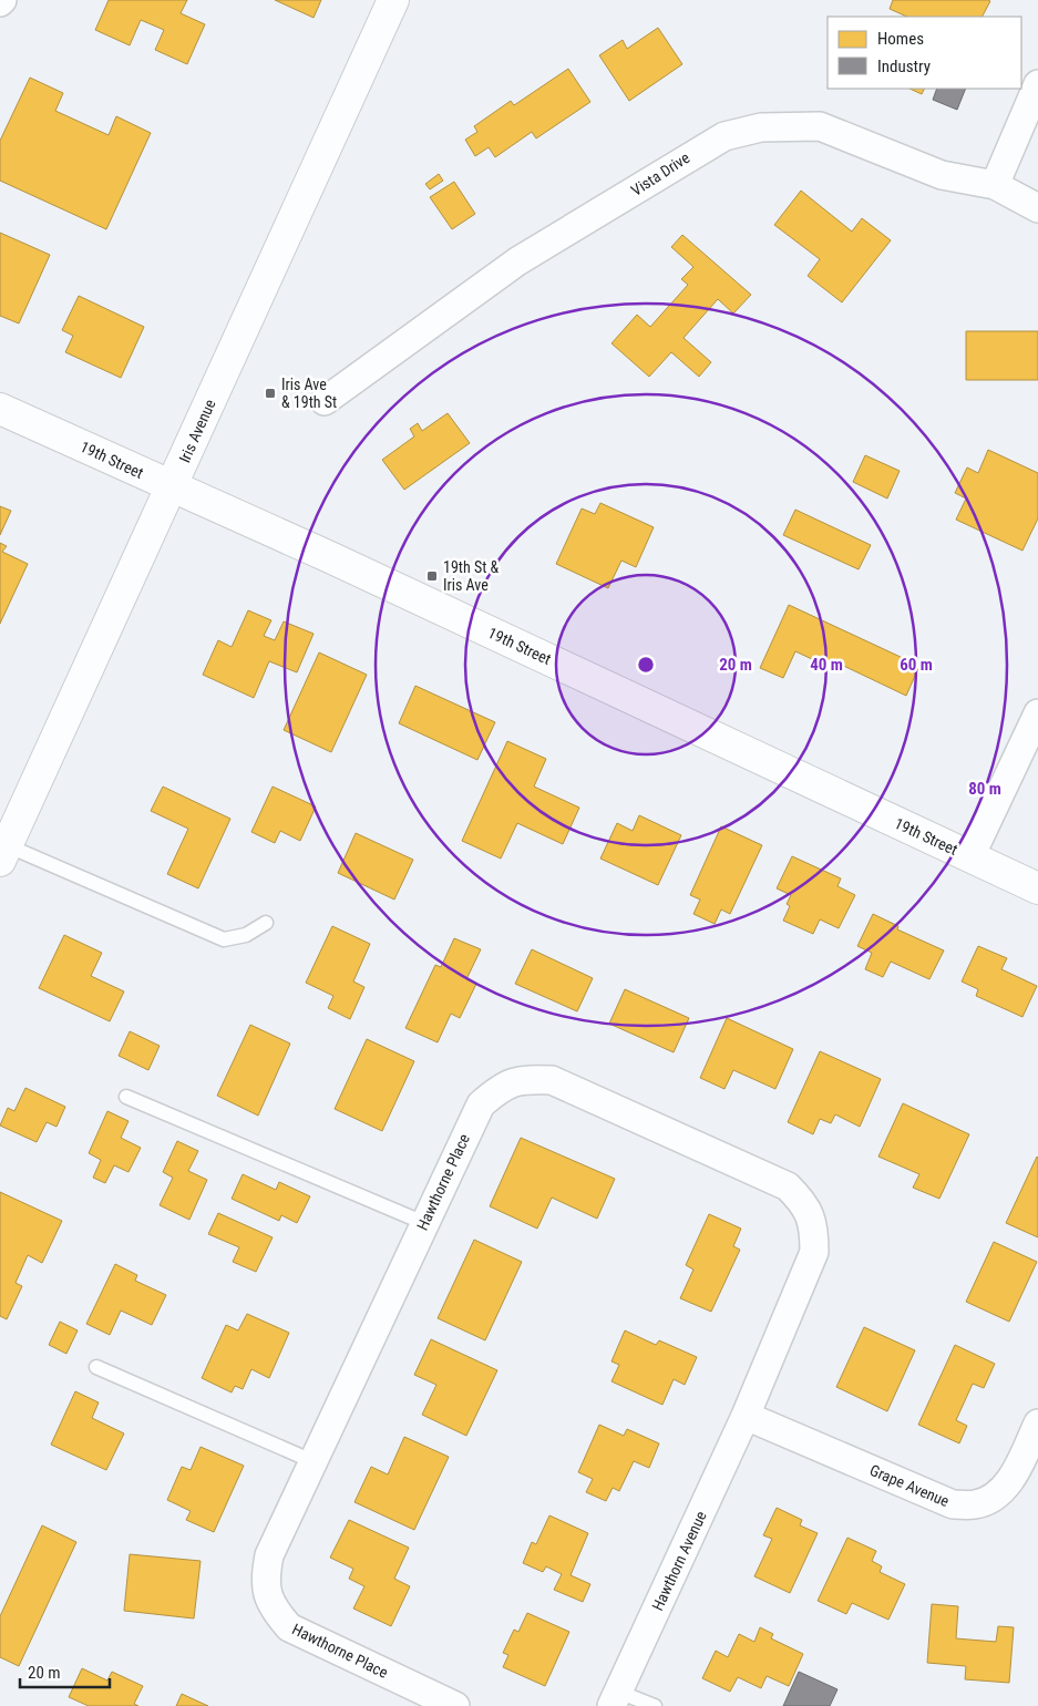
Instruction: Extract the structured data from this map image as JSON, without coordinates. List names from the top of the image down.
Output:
{
  "streets": {
    "street": [
      "Vista Drive",
      "Iris Avenue",
      "19th Street",
      "Hawthorne Place",
      "Grape Avenue",
      "Hawthorn Avenue"
    ]
  },
  "crossings": [
    ["Iris Avenue", "19th Street"],
    ["Hawthorne Place", "Grape Avenue"],
    ["Hawthorne Place", "Hawthorn Avenue"],
    ["Grape Avenue", "Hawthorn Avenue"]
  ],
  "places": {
    "transit": ["Iris Ave & 19th St", "19th St & Iris Ave"]
  },
  "legend": ["Homes", "Industry"],
  "scale_bar": "20 m",
  "rings": [
    "20 m",
    "40 m",
    "60 m",
    "80 m"
  ]
}
